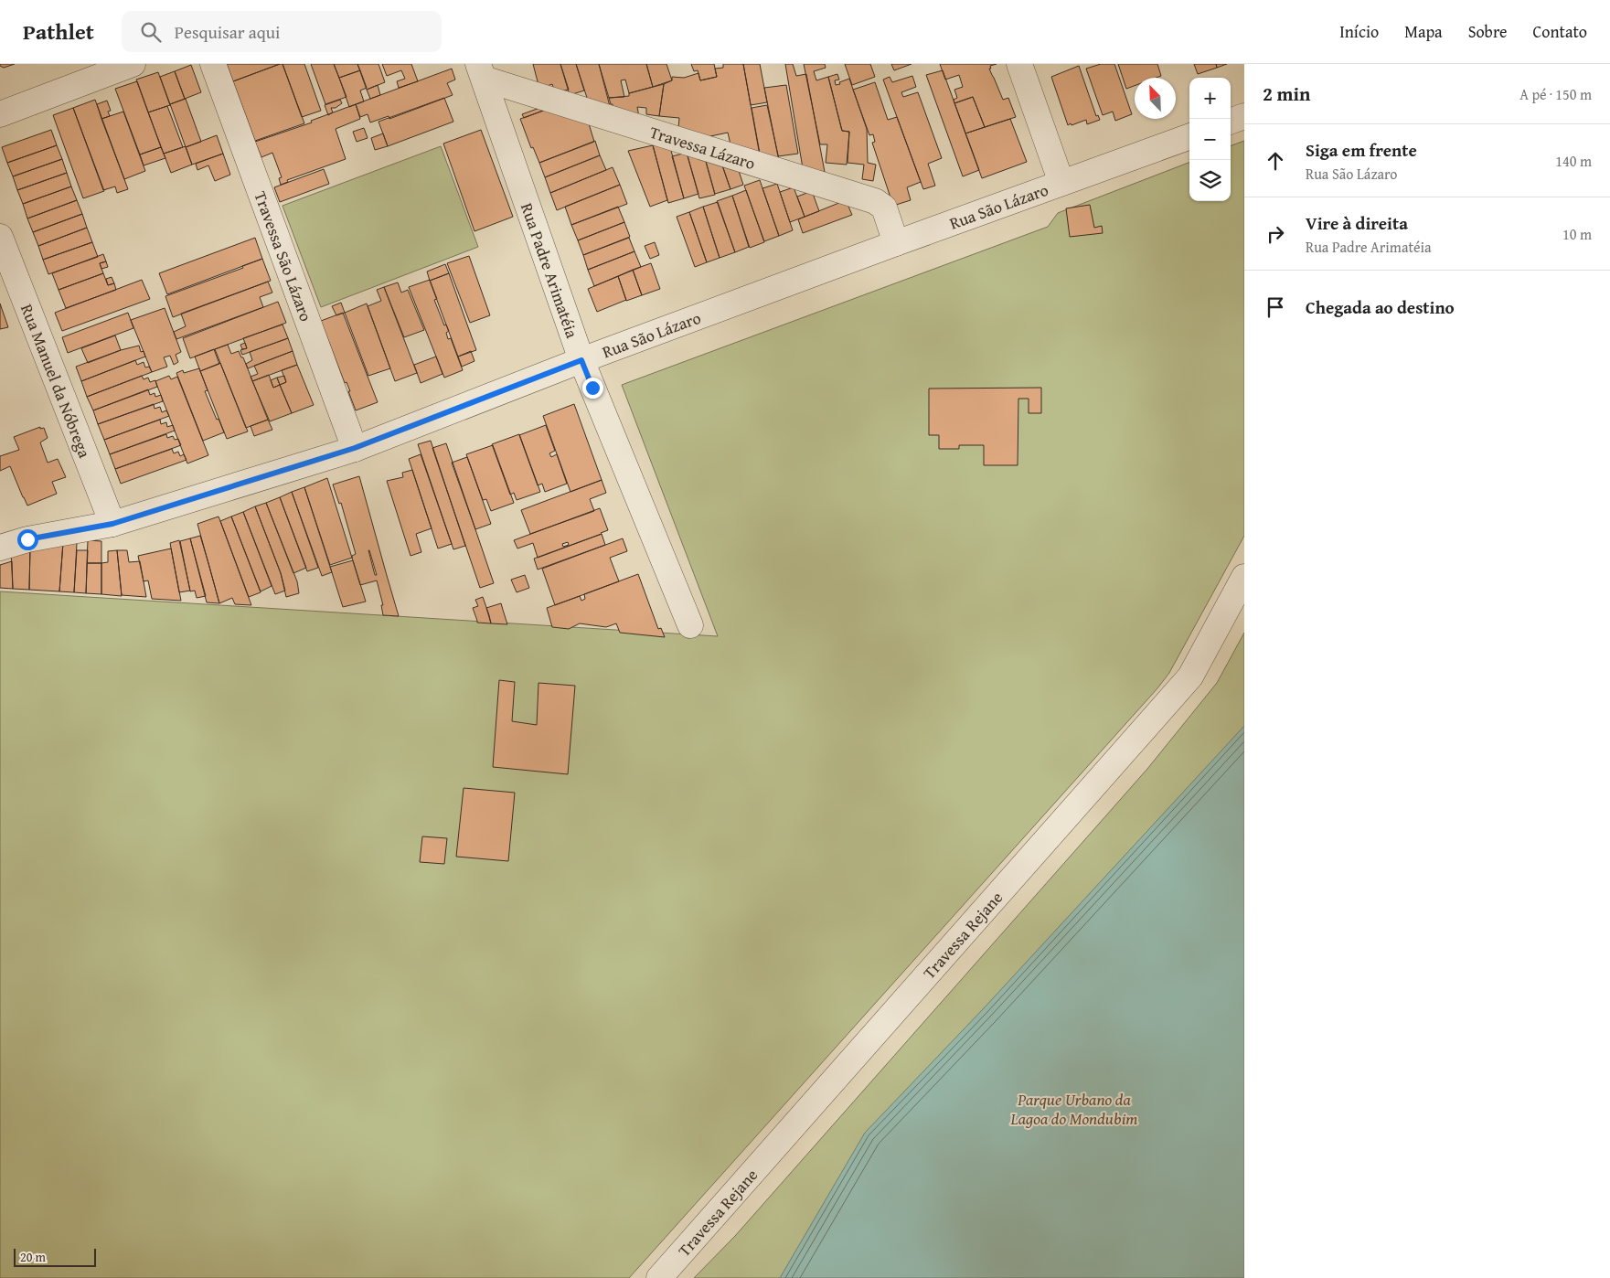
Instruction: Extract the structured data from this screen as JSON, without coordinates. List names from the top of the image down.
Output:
{
  "streets": {
    "street": [
      "Travessa Lázaro",
      "Rua São Lázaro",
      "Travessa São Lázaro",
      "Rua Padre Arimatéia",
      "Rua Manuel da Nóbrega",
      "Travessa Rejane"
    ]
  },
  "crossings": [
    ["Travessa Lázaro", "Rua São Lázaro"],
    ["Travessa Lázaro", "Rua Padre Arimatéia"],
    ["Rua São Lázaro", "Travessa São Lázaro"],
    ["Rua São Lázaro", "Rua Padre Arimatéia"],
    ["Rua São Lázaro", "Rua Manuel da Nóbrega"]
  ],
  "parks": ["Parque Urbano da Lagoa do Mondubim"],
  "scale_bar": "20 m",
  "north": "top left",
  "page": {
    "header": "Pathlet",
    "search": "Pesquisar aqui",
    "nav": [
      "Início",
      "Mapa",
      "Sobre",
      "Contato"
    ],
    "heading": ["2 min", "A pé · 150 m"],
    "map_buttons": ["+", "−"],
    "list": [
      ["Siga em frente", "Rua São Lázaro", "140 m"],
      ["Vire à direita", "Rua Padre Arimatéia", "10 m"],
      "Chegada ao destino"
    ],
    "scale": "20 m"
  }
}
